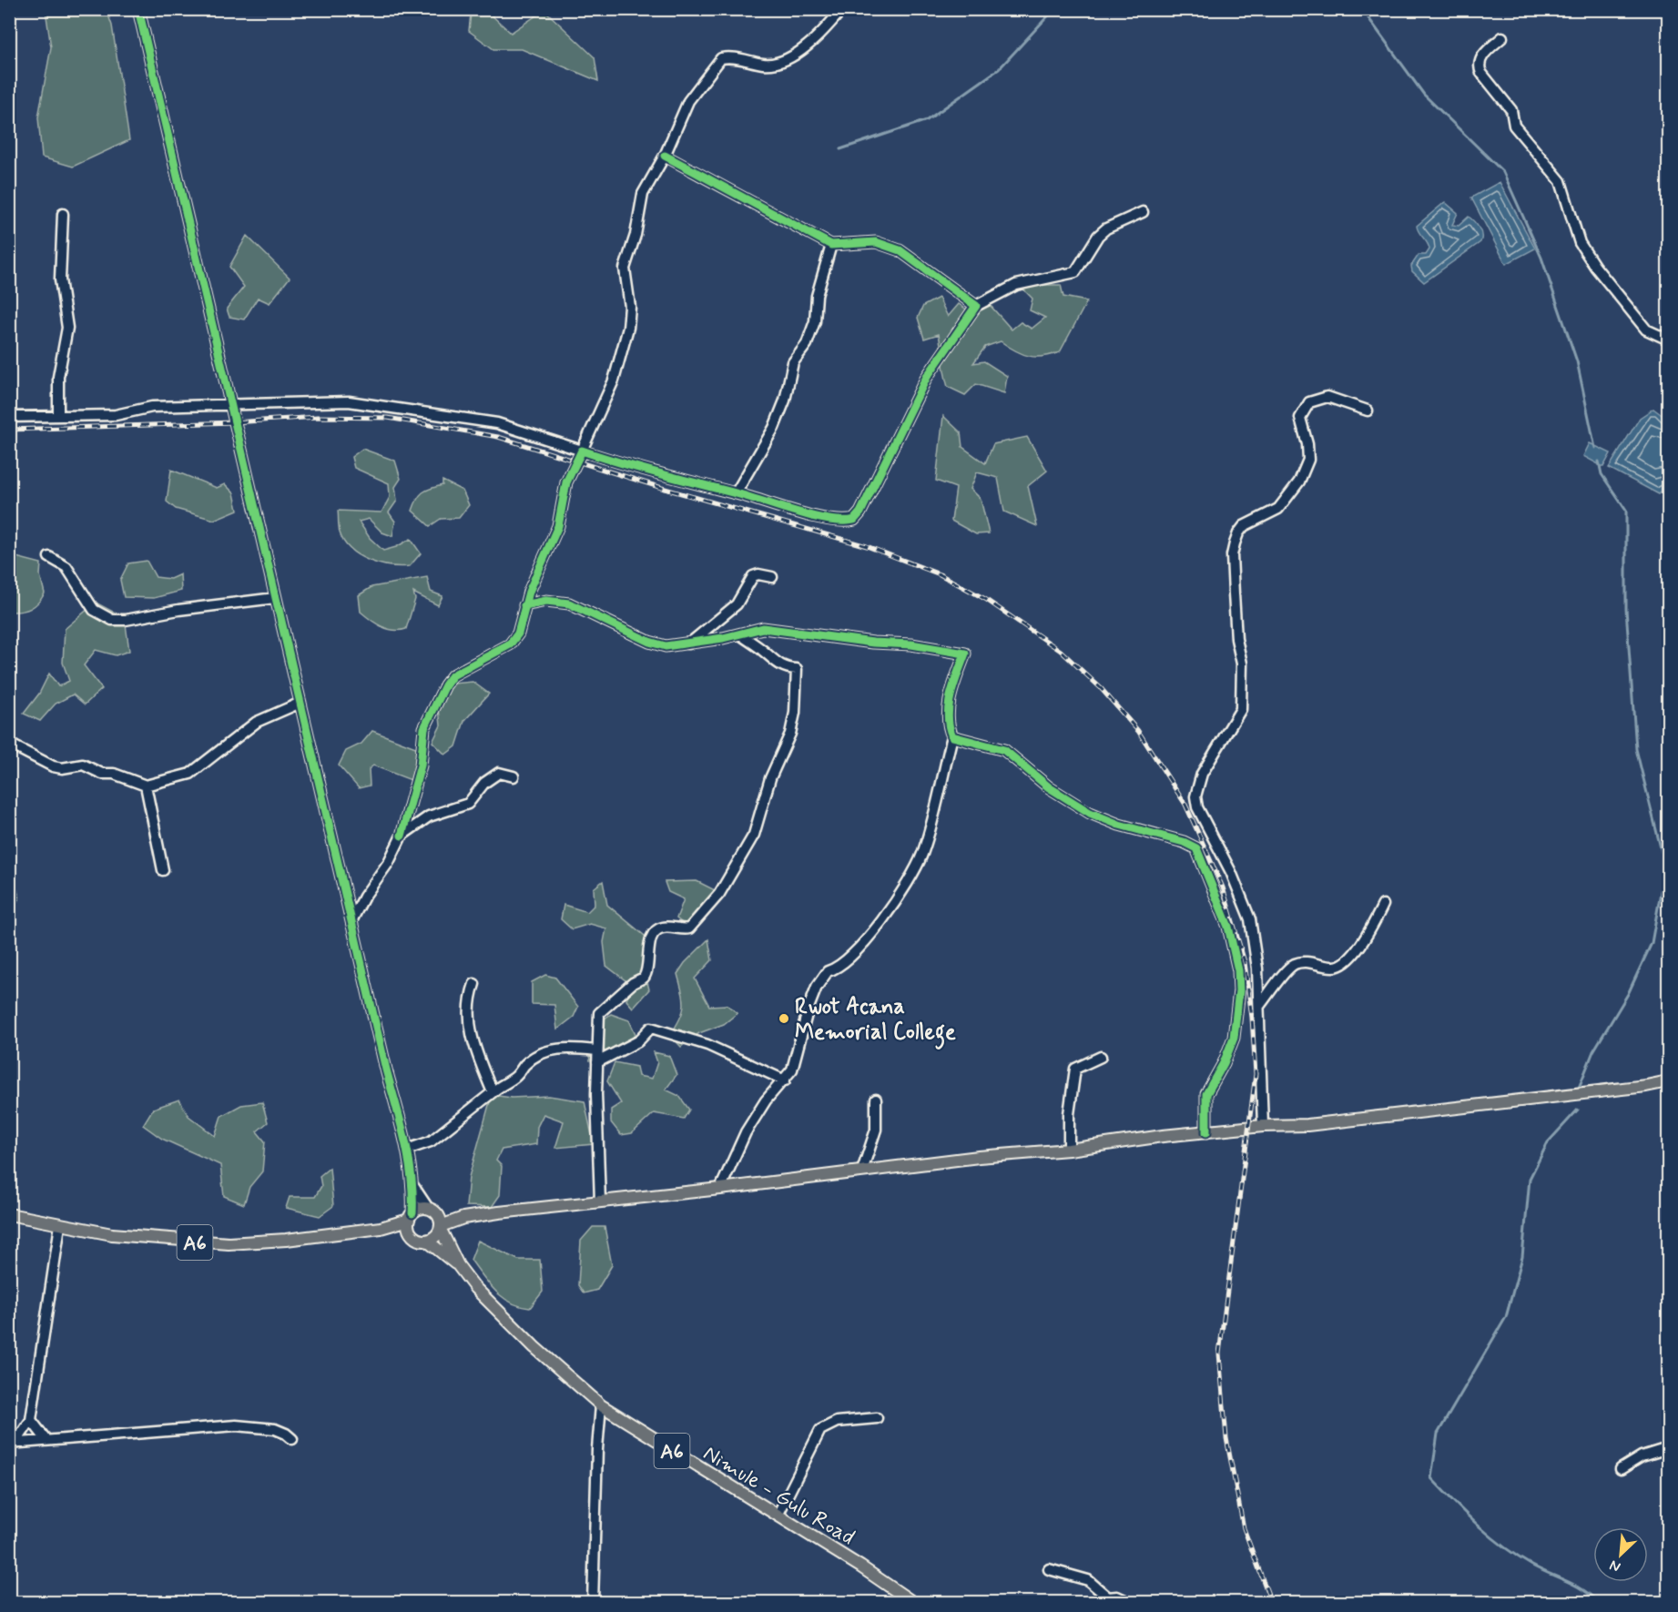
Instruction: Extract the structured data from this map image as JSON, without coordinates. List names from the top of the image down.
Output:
{
  "streets": {
    "main road": ["A6", "Nimule - Gulu Road"]
  },
  "crossings": [
    ["A6", "Nimule - Gulu Road"]
  ],
  "places": ["Rwot Acana Memorial College"],
  "north": "bottom left"
}
